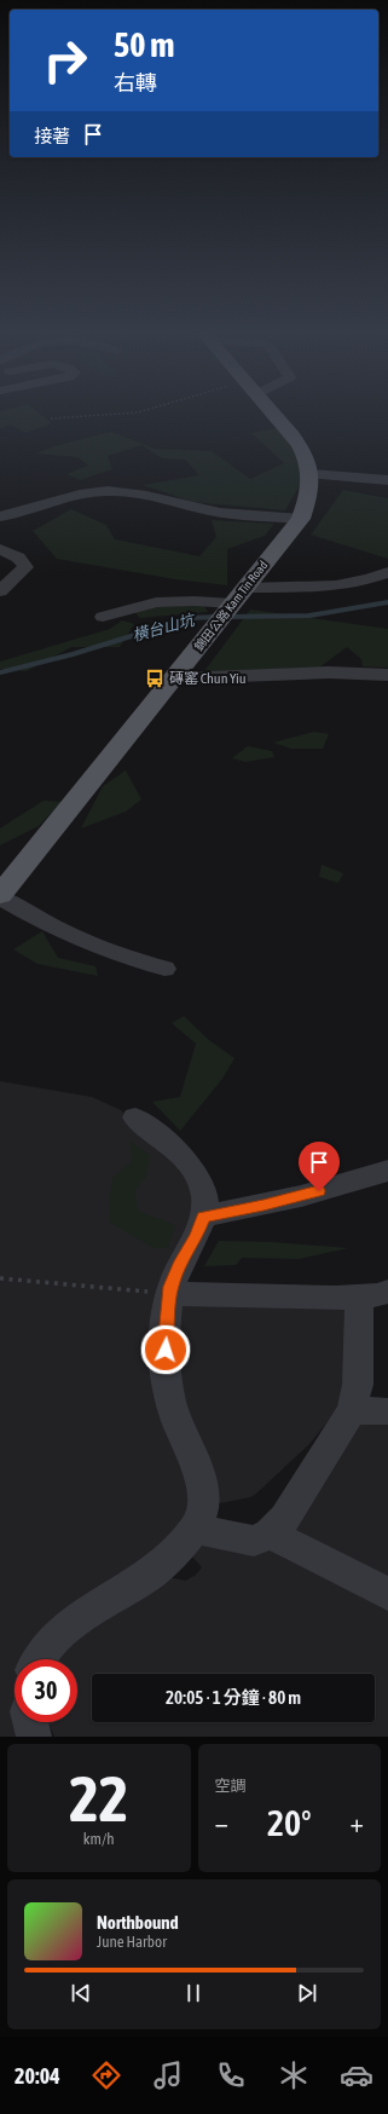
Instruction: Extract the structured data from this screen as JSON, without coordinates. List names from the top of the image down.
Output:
{
  "streets": {
    "main road": ["錦田公路 Kam Tin Road"]
  },
  "water": ["橫台山坑"],
  "places": {
    "bus stop": ["磚窰 Chun Yiu"]
  },
  "page": {
    "turn": ["50 m", "右轉"],
    "then": "接著",
    "limit": "30",
    "trip": "20:05 · 1 分鐘 · 80 m",
    "tile": [
      ["22", "km/h"],
      "空調"
    ],
    "heat": ["−", "20°", "+"],
    "song": ["Northbound", "June Harbor"],
    "tabs": "20:04"
  }
}
